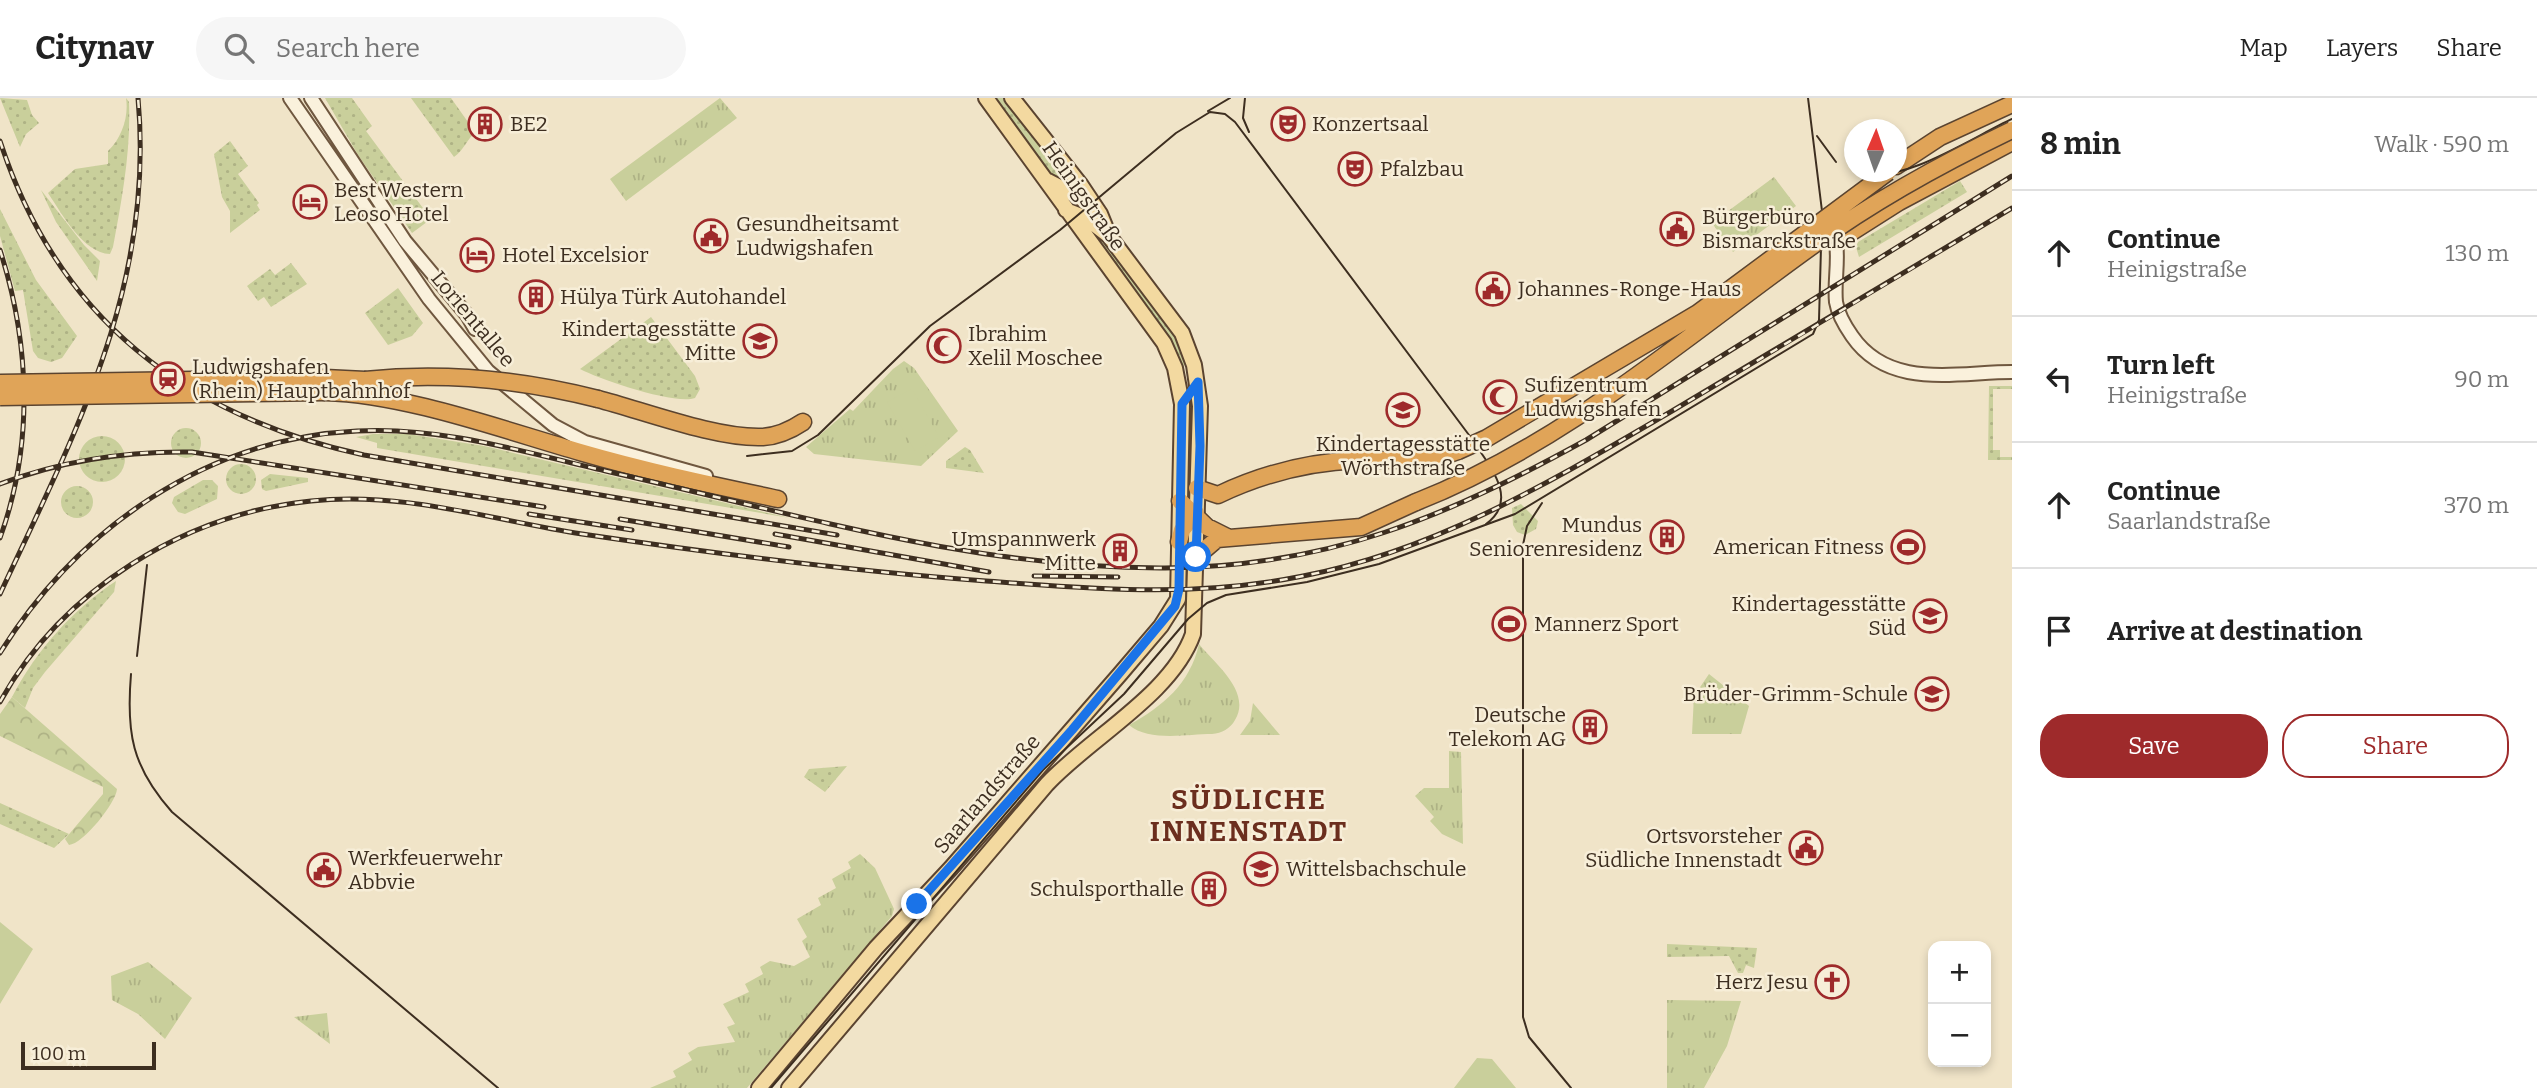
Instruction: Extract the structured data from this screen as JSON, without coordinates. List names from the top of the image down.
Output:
{
  "streets": {
    "main road": ["Heinigstraße", "Lorientallee", "Saarlandstraße"]
  },
  "crossings": [
    ["Heinigstraße", "Saarlandstraße"]
  ],
  "districts": ["SÜDLICHE INNENSTADT"],
  "places": {
    "building": [
      "BE2",
      "Hülya Türk Autohandel",
      "Mundus Seniorenresidenz",
      "Umspannwerk Mitte",
      "Deutsche Telekom AG",
      "Schulsporthalle"
    ],
    "theatre": ["Konzertsaal", "Pfalzbau"],
    "hotel": ["Best Western Leoso Hotel", "Hotel Excelsior"],
    "public building": [
      "Bürgerbüro Bismarckstraße",
      "Gesundheitsamt Ludwigshafen",
      "Johannes-Ronge-Haus",
      "Ortsvorsteher Südliche Innenstadt",
      "Werkfeuerwehr Abbvie"
    ],
    "school or university": [
      "Kindertagesstätte Mitte",
      "Kindertagesstätte Wörthstraße",
      "Kindertagesstätte Süd",
      "Brüder-Grimm-Schule",
      "Wittelsbachschule"
    ],
    "mosque": ["Ibrahim Xelil Moschee", "Sufizentrum Ludwigshafen"],
    "station": ["Ludwigshafen (Rhein) Hauptbahnhof"],
    "sports": ["American Fitness", "Mannerz Sport"],
    "church": ["Herz Jesu"]
  },
  "scale_bar": "100 m",
  "north": "top",
  "page": {
    "header": "Citynav",
    "search": "Search here",
    "nav": ["Map", "Layers", "Share"],
    "heading": ["8 min", "Walk · 590 m"],
    "list": [
      ["Continue", "Heinigstraße", "130 m"],
      ["Turn left", "Heinigstraße", "90 m"],
      ["Continue", "Saarlandstraße", "370 m"],
      "Arrive at destination"
    ],
    "buttons": ["Save", "Share"],
    "map_buttons": ["+", "−"],
    "scale": "100 m"
  }
}
